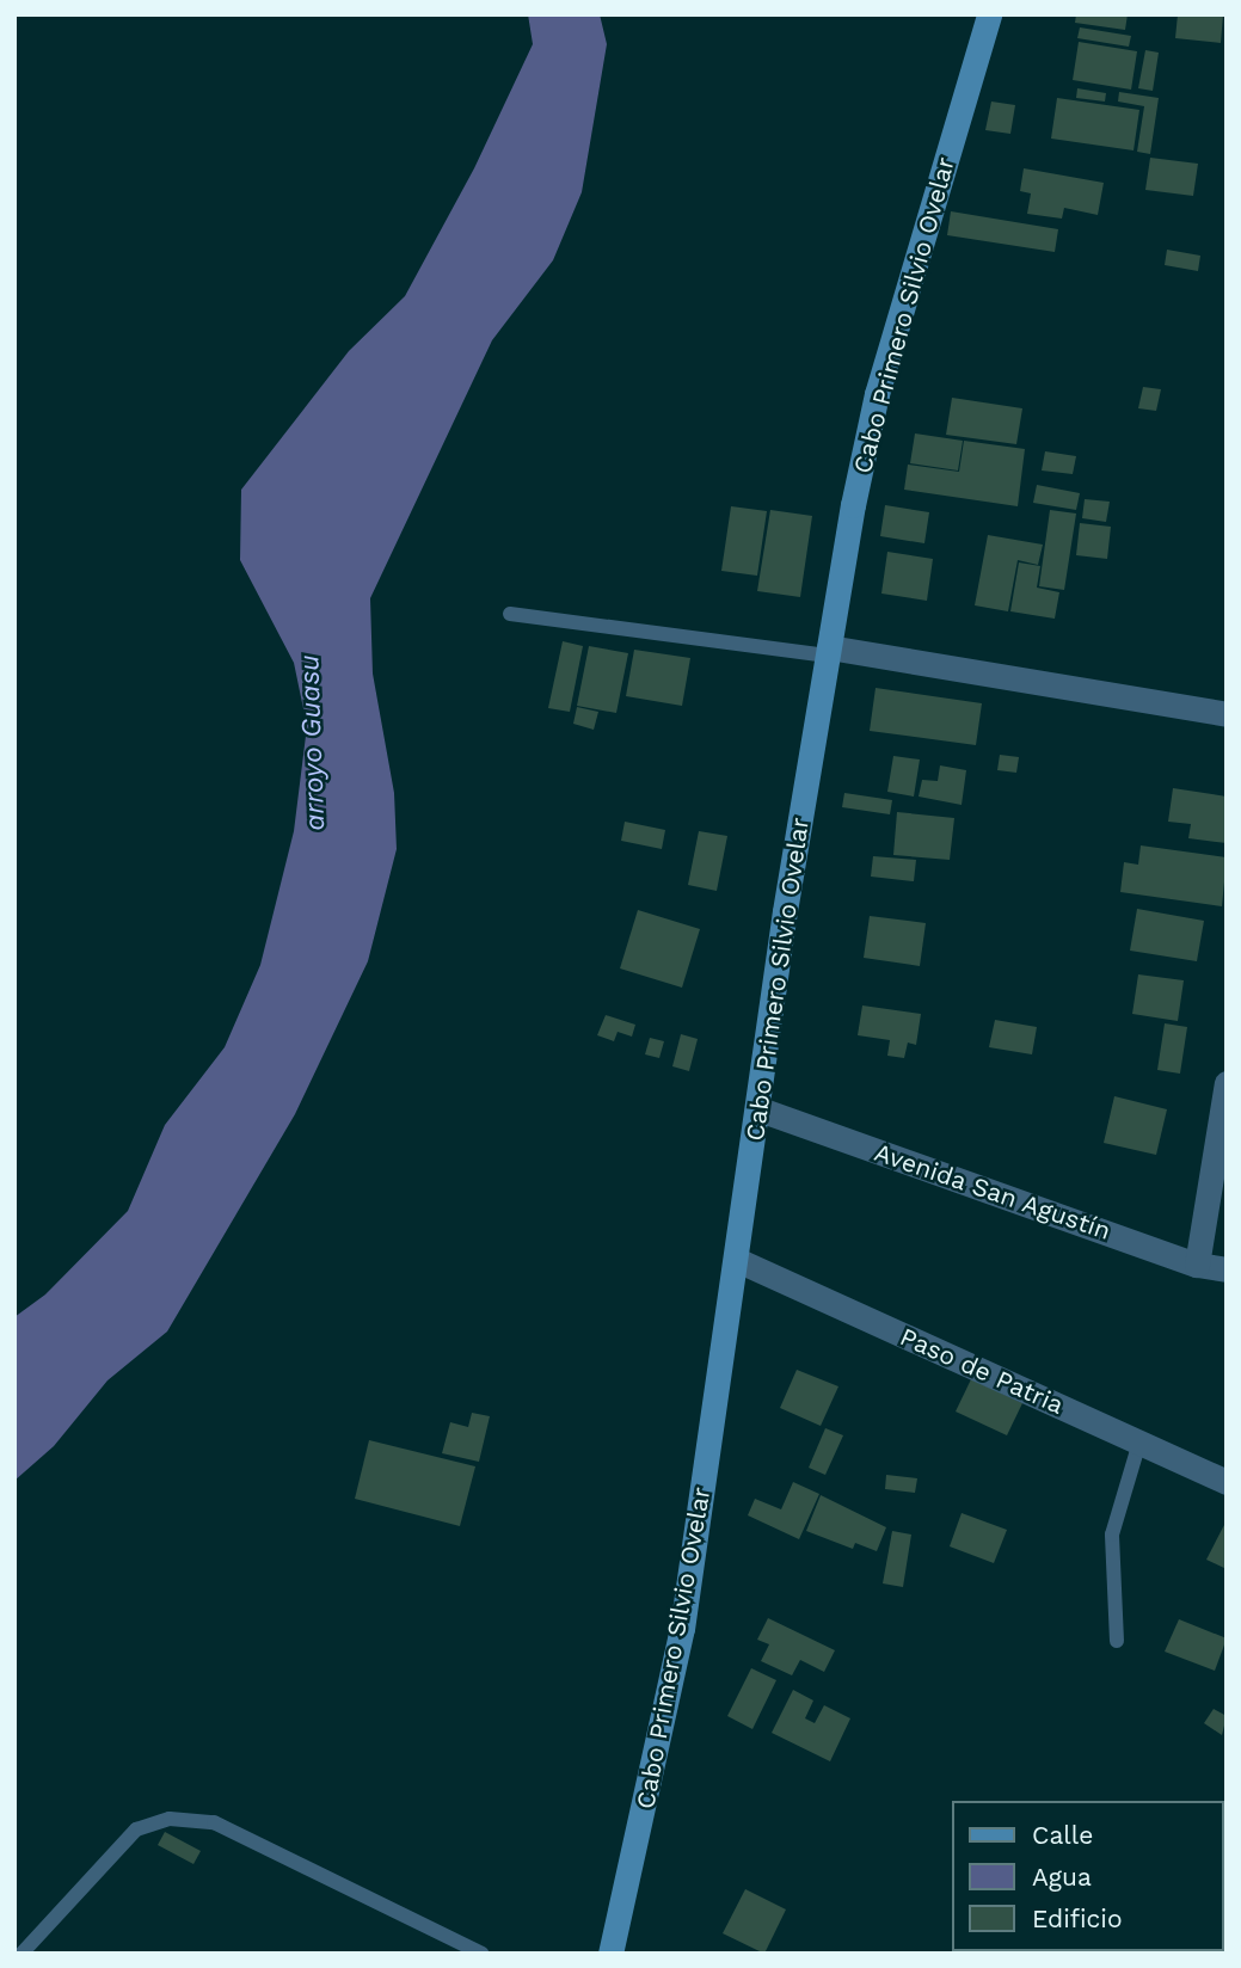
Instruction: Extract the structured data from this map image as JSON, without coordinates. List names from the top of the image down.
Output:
{
  "streets": {
    "main road": ["Cabo Primero Silvio Ovelar"],
    "street": ["Avenida San Agustín", "Paso de Patria"]
  },
  "crossings": [
    ["Cabo Primero Silvio Ovelar", "Avenida San Agustín"],
    ["Cabo Primero Silvio Ovelar", "Paso de Patria"]
  ],
  "water": ["arroyo Guasu"],
  "legend": ["Calle", "Agua", "Edificio"]
}
